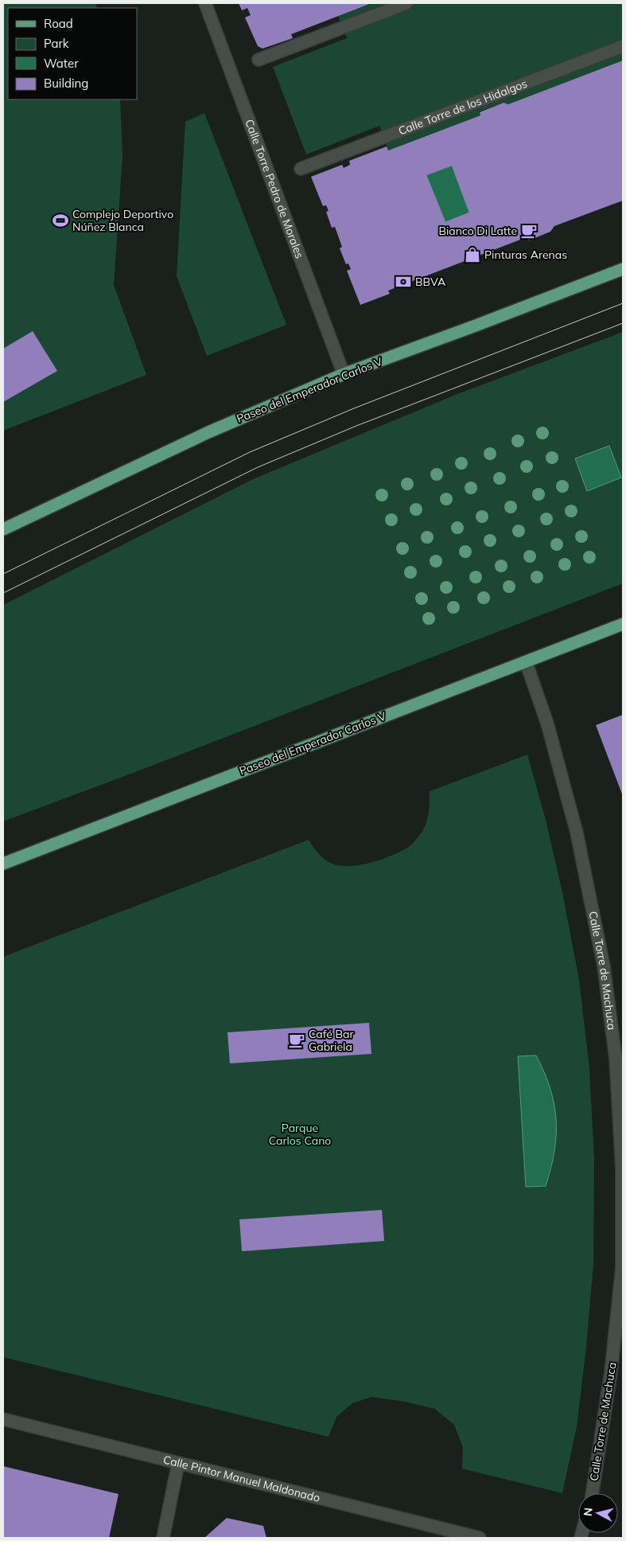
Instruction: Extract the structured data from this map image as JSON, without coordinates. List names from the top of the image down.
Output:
{
  "streets": {
    "main road": [
      "Calle Torre de los Hidalgos",
      "Calle Torre Pedro de Morales",
      "Paseo del Emperador Carlos V",
      "Calle Torre de Machuca",
      "Calle Pintor Manuel Maldonado"
    ]
  },
  "crossings": [
    ["Calle Torre Pedro de Morales", "Paseo del Emperador Carlos V"],
    ["Paseo del Emperador Carlos V", "Calle Torre de Machuca"]
  ],
  "parks": ["Parque Carlos Cano"],
  "places": {
    "sports": ["Complejo Deportivo Núñez Blanca"],
    "cafe": ["Bianco Di Latte", "Café Bar Gabriela"],
    "shop": ["Pinturas Arenas"],
    "bank": ["BBVA"]
  },
  "legend": [
    "Road",
    "Park",
    "Water",
    "Building"
  ],
  "north": "left"
}
